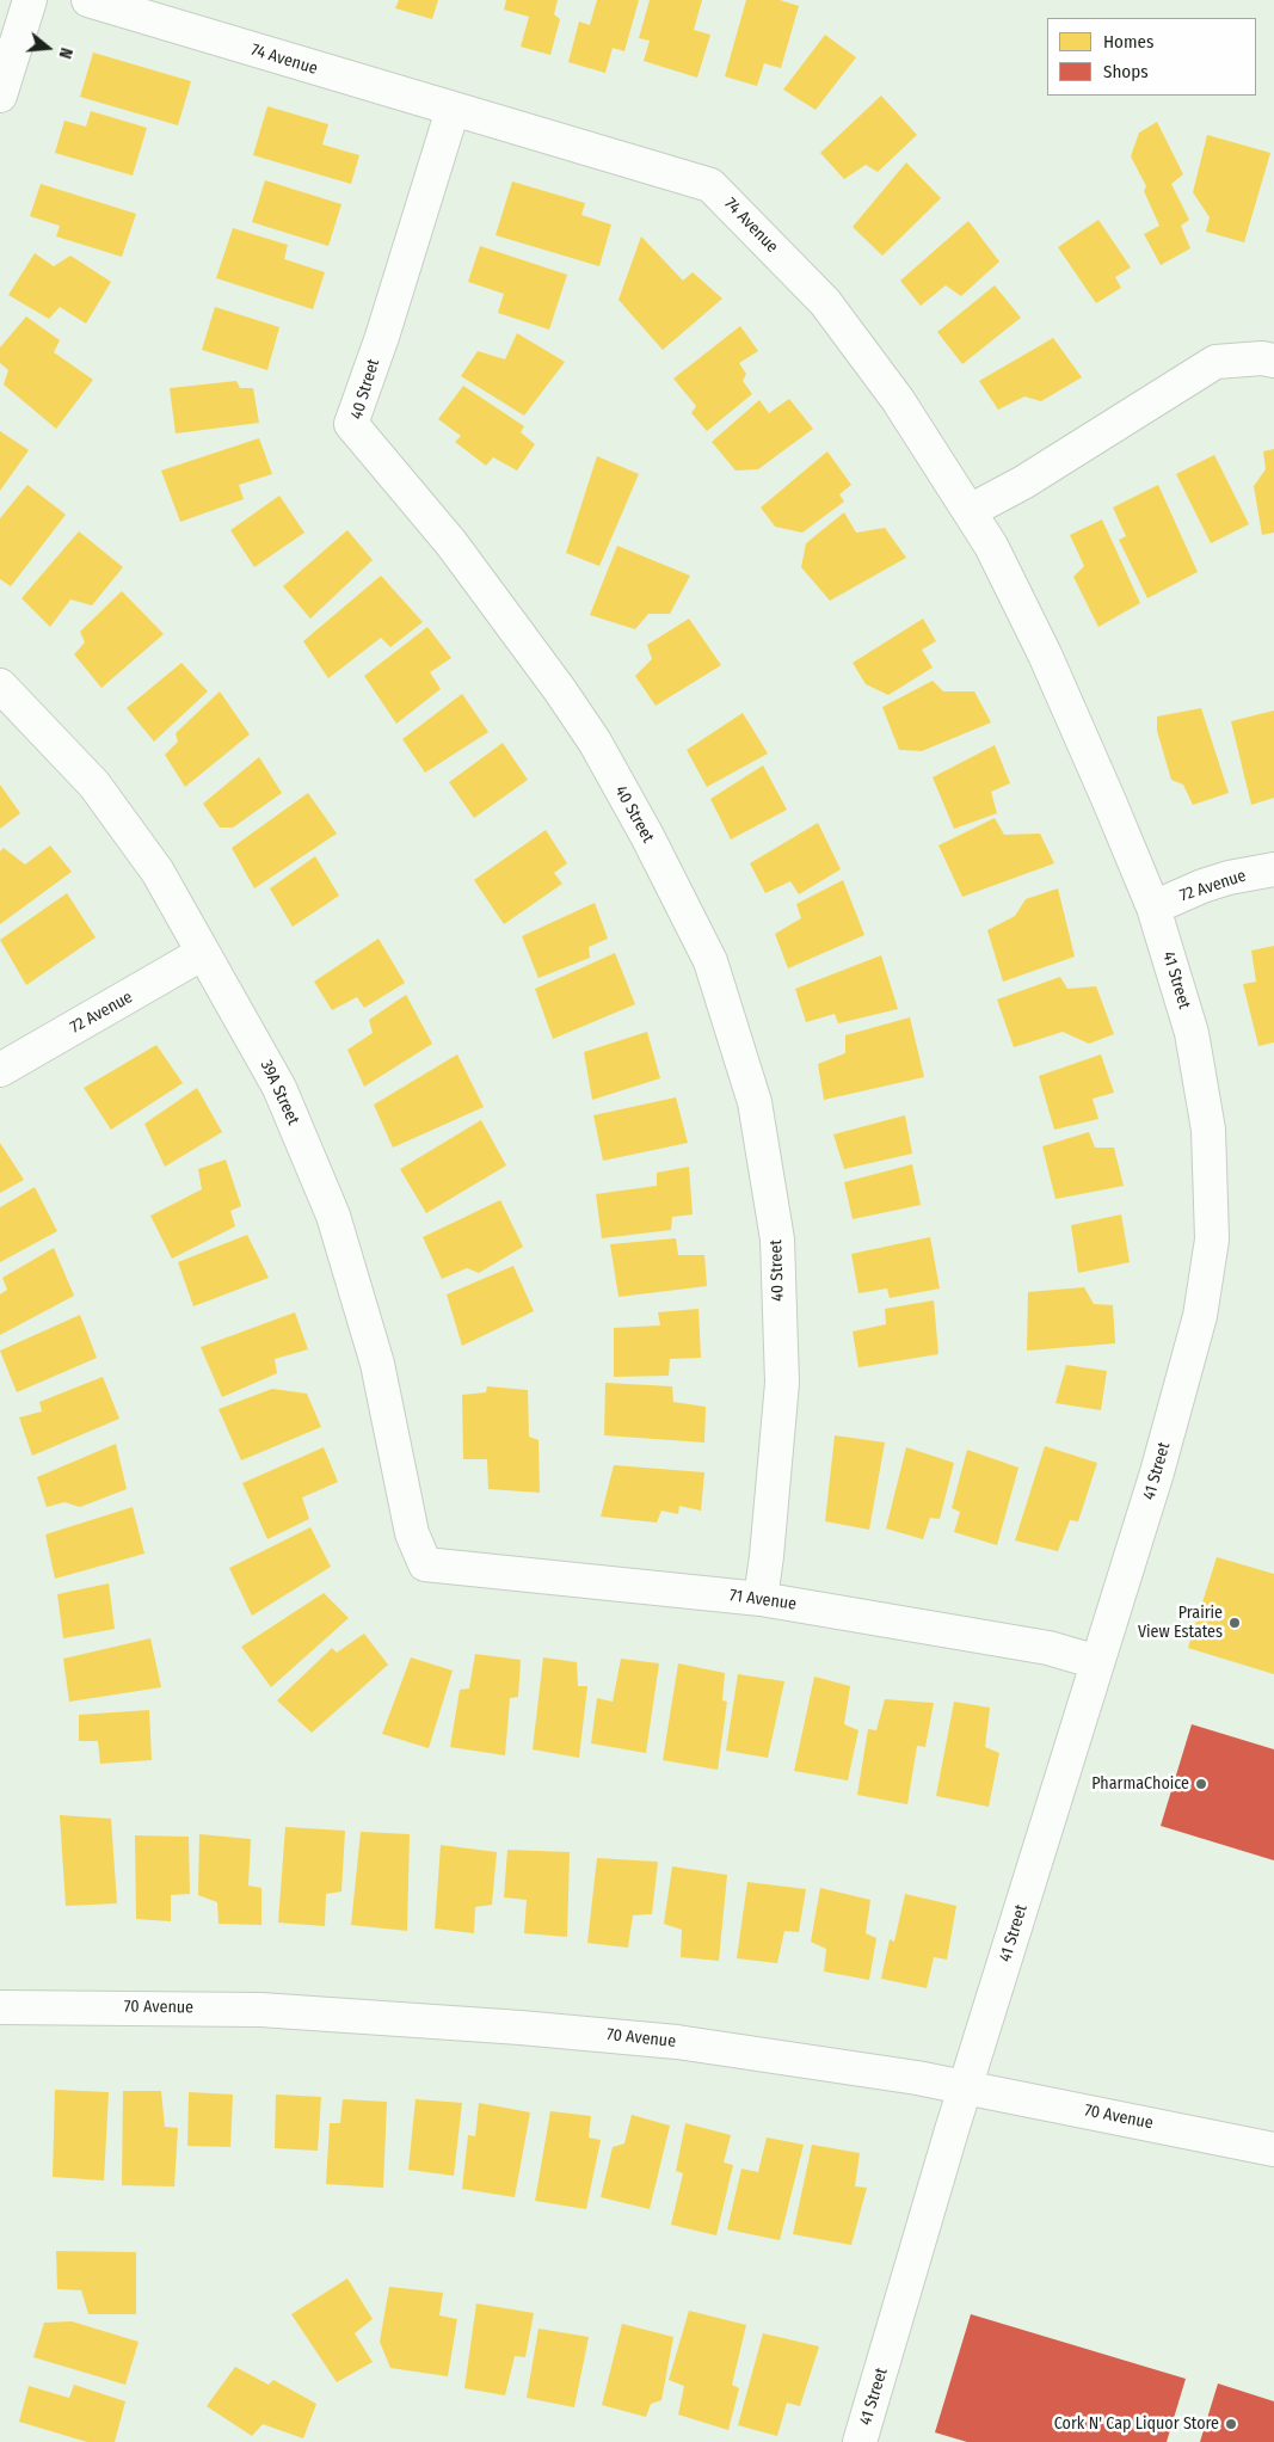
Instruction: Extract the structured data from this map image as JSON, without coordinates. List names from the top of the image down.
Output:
{
  "streets": {
    "street": [
      "74 Avenue",
      "40 Street",
      "72 Avenue",
      "41 Street",
      "39A Street",
      "71 Avenue",
      "70 Avenue"
    ]
  },
  "crossings": [
    ["74 Avenue", "40 Street"],
    ["74 Avenue", "41 Street"],
    ["40 Street", "71 Avenue"],
    ["72 Avenue", "41 Street"],
    ["72 Avenue", "39A Street"],
    ["41 Street", "71 Avenue"],
    ["41 Street", "70 Avenue"],
    ["39A Street", "71 Avenue"]
  ],
  "places": ["Prairie View Estates", "PharmaChoice", "Cork N' Cap Liquor Store"],
  "legend": ["Homes", "Shops"],
  "north": "right"
}
